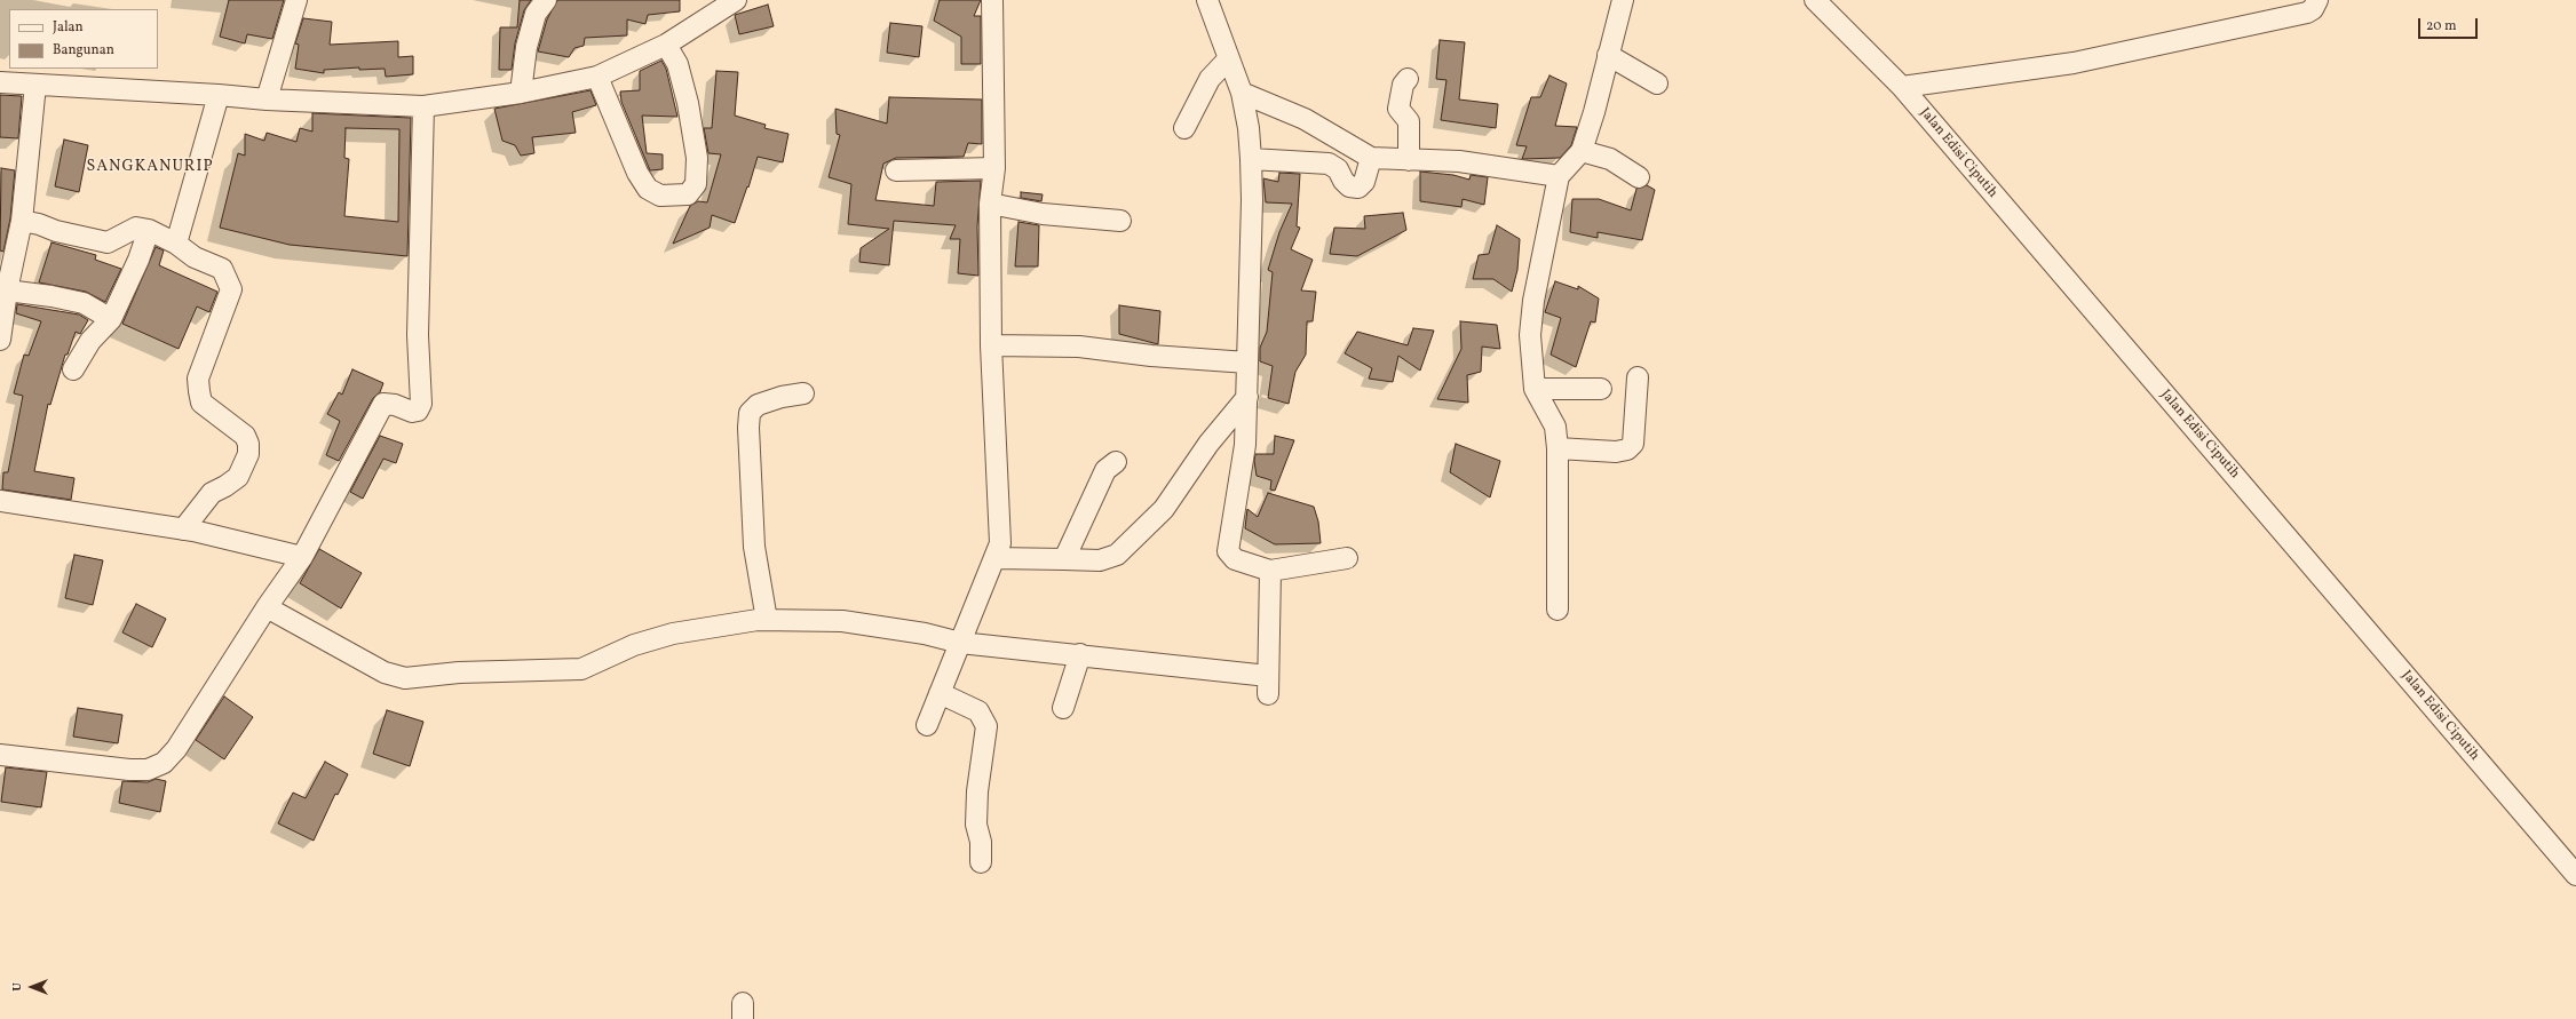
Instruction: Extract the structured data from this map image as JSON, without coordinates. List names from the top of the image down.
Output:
{
  "streets": {
    "street": ["Jalan Edisi Ciputih"]
  },
  "districts": ["SANGKANURIP"],
  "legend": ["Jalan", "Bangunan"],
  "scale_bar": "20 m",
  "north": "left"
}
